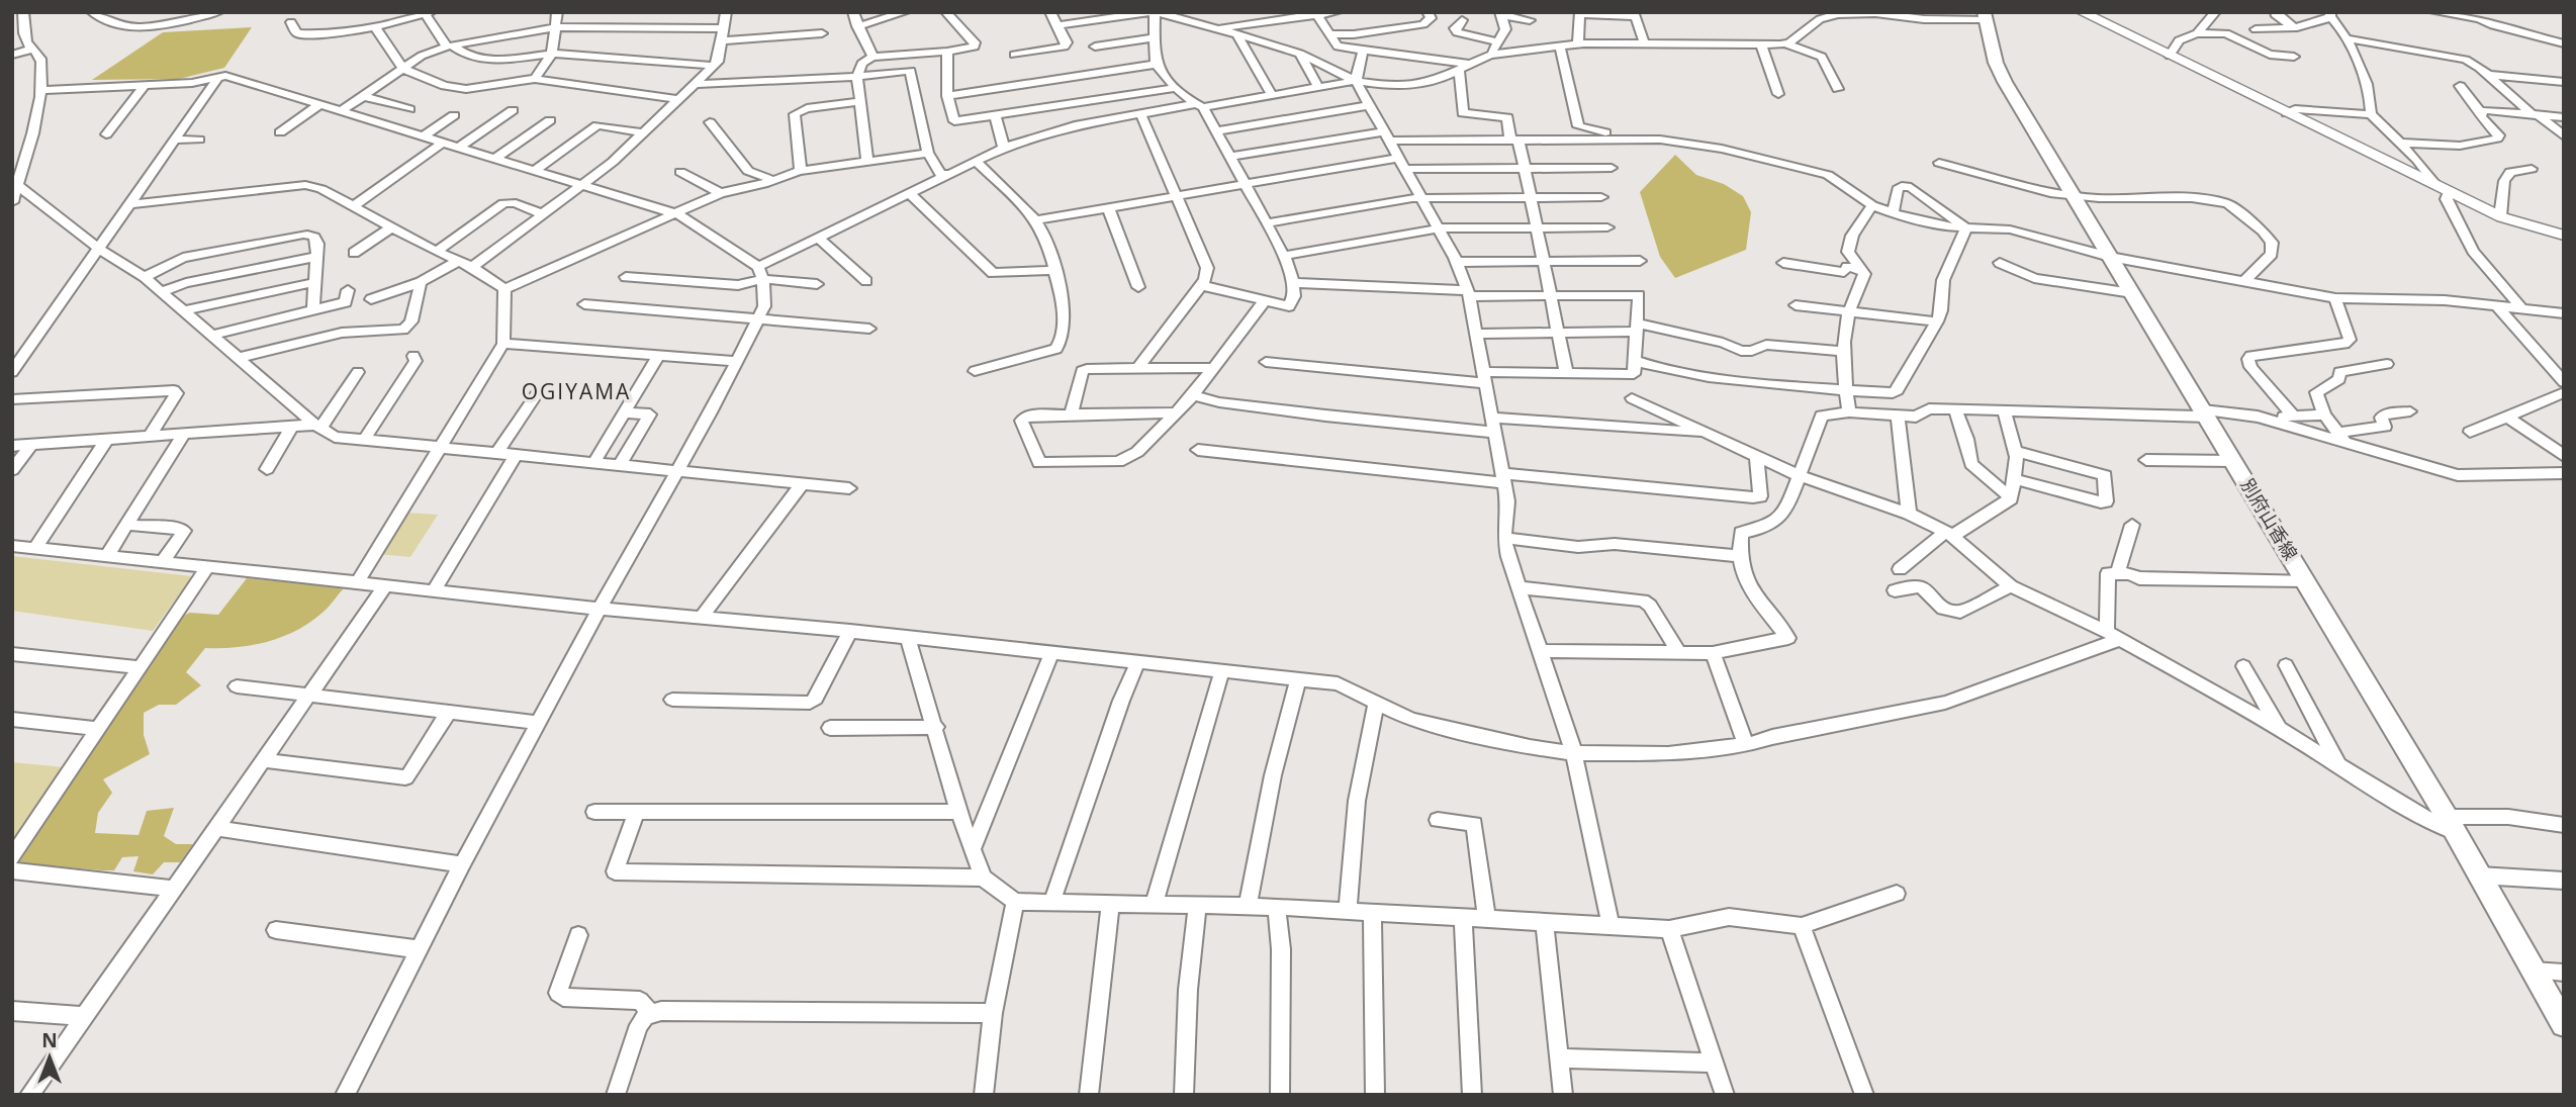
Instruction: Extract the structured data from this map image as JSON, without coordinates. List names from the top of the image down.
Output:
{
  "streets": {
    "main road": ["別府山香線"]
  },
  "districts": ["OGIYAMA"],
  "north": "top"
}
